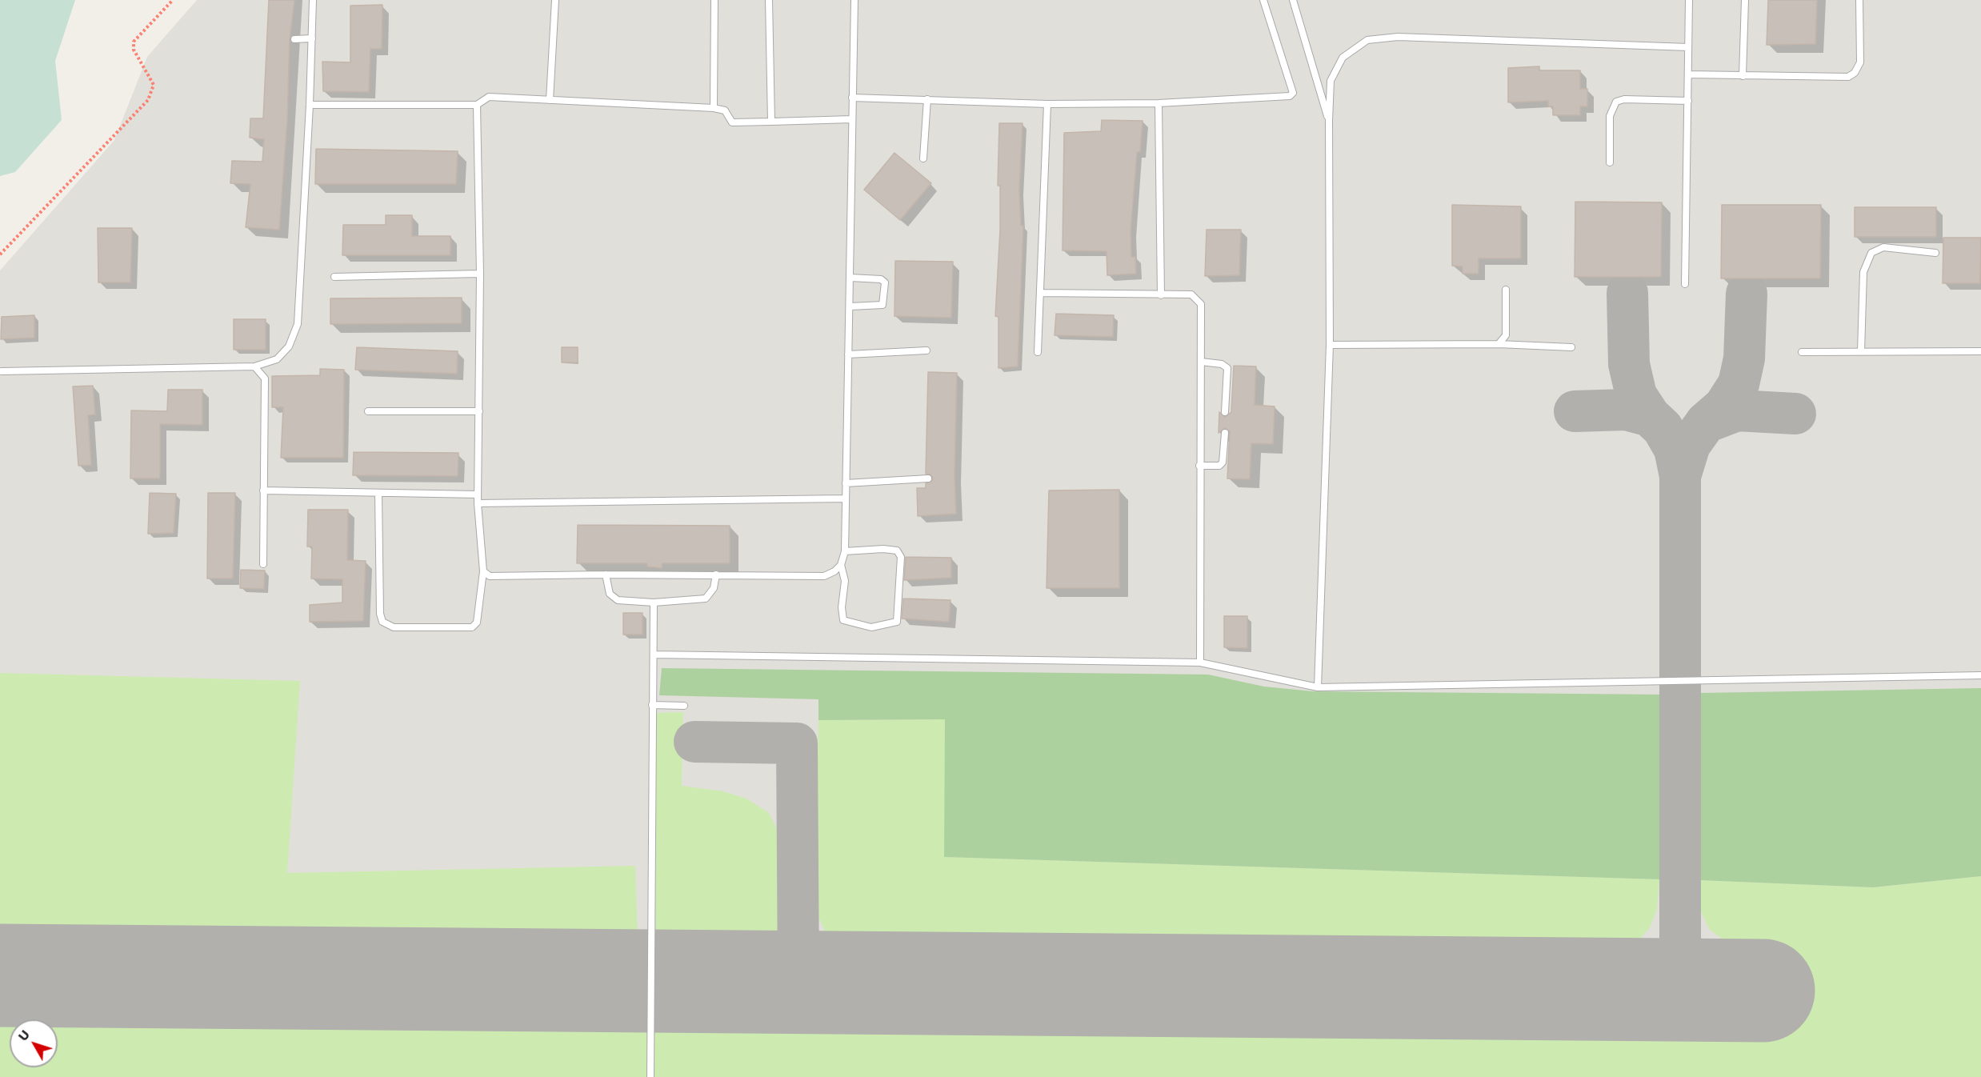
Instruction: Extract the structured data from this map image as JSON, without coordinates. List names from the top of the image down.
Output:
{
  "north": "top left"
}
